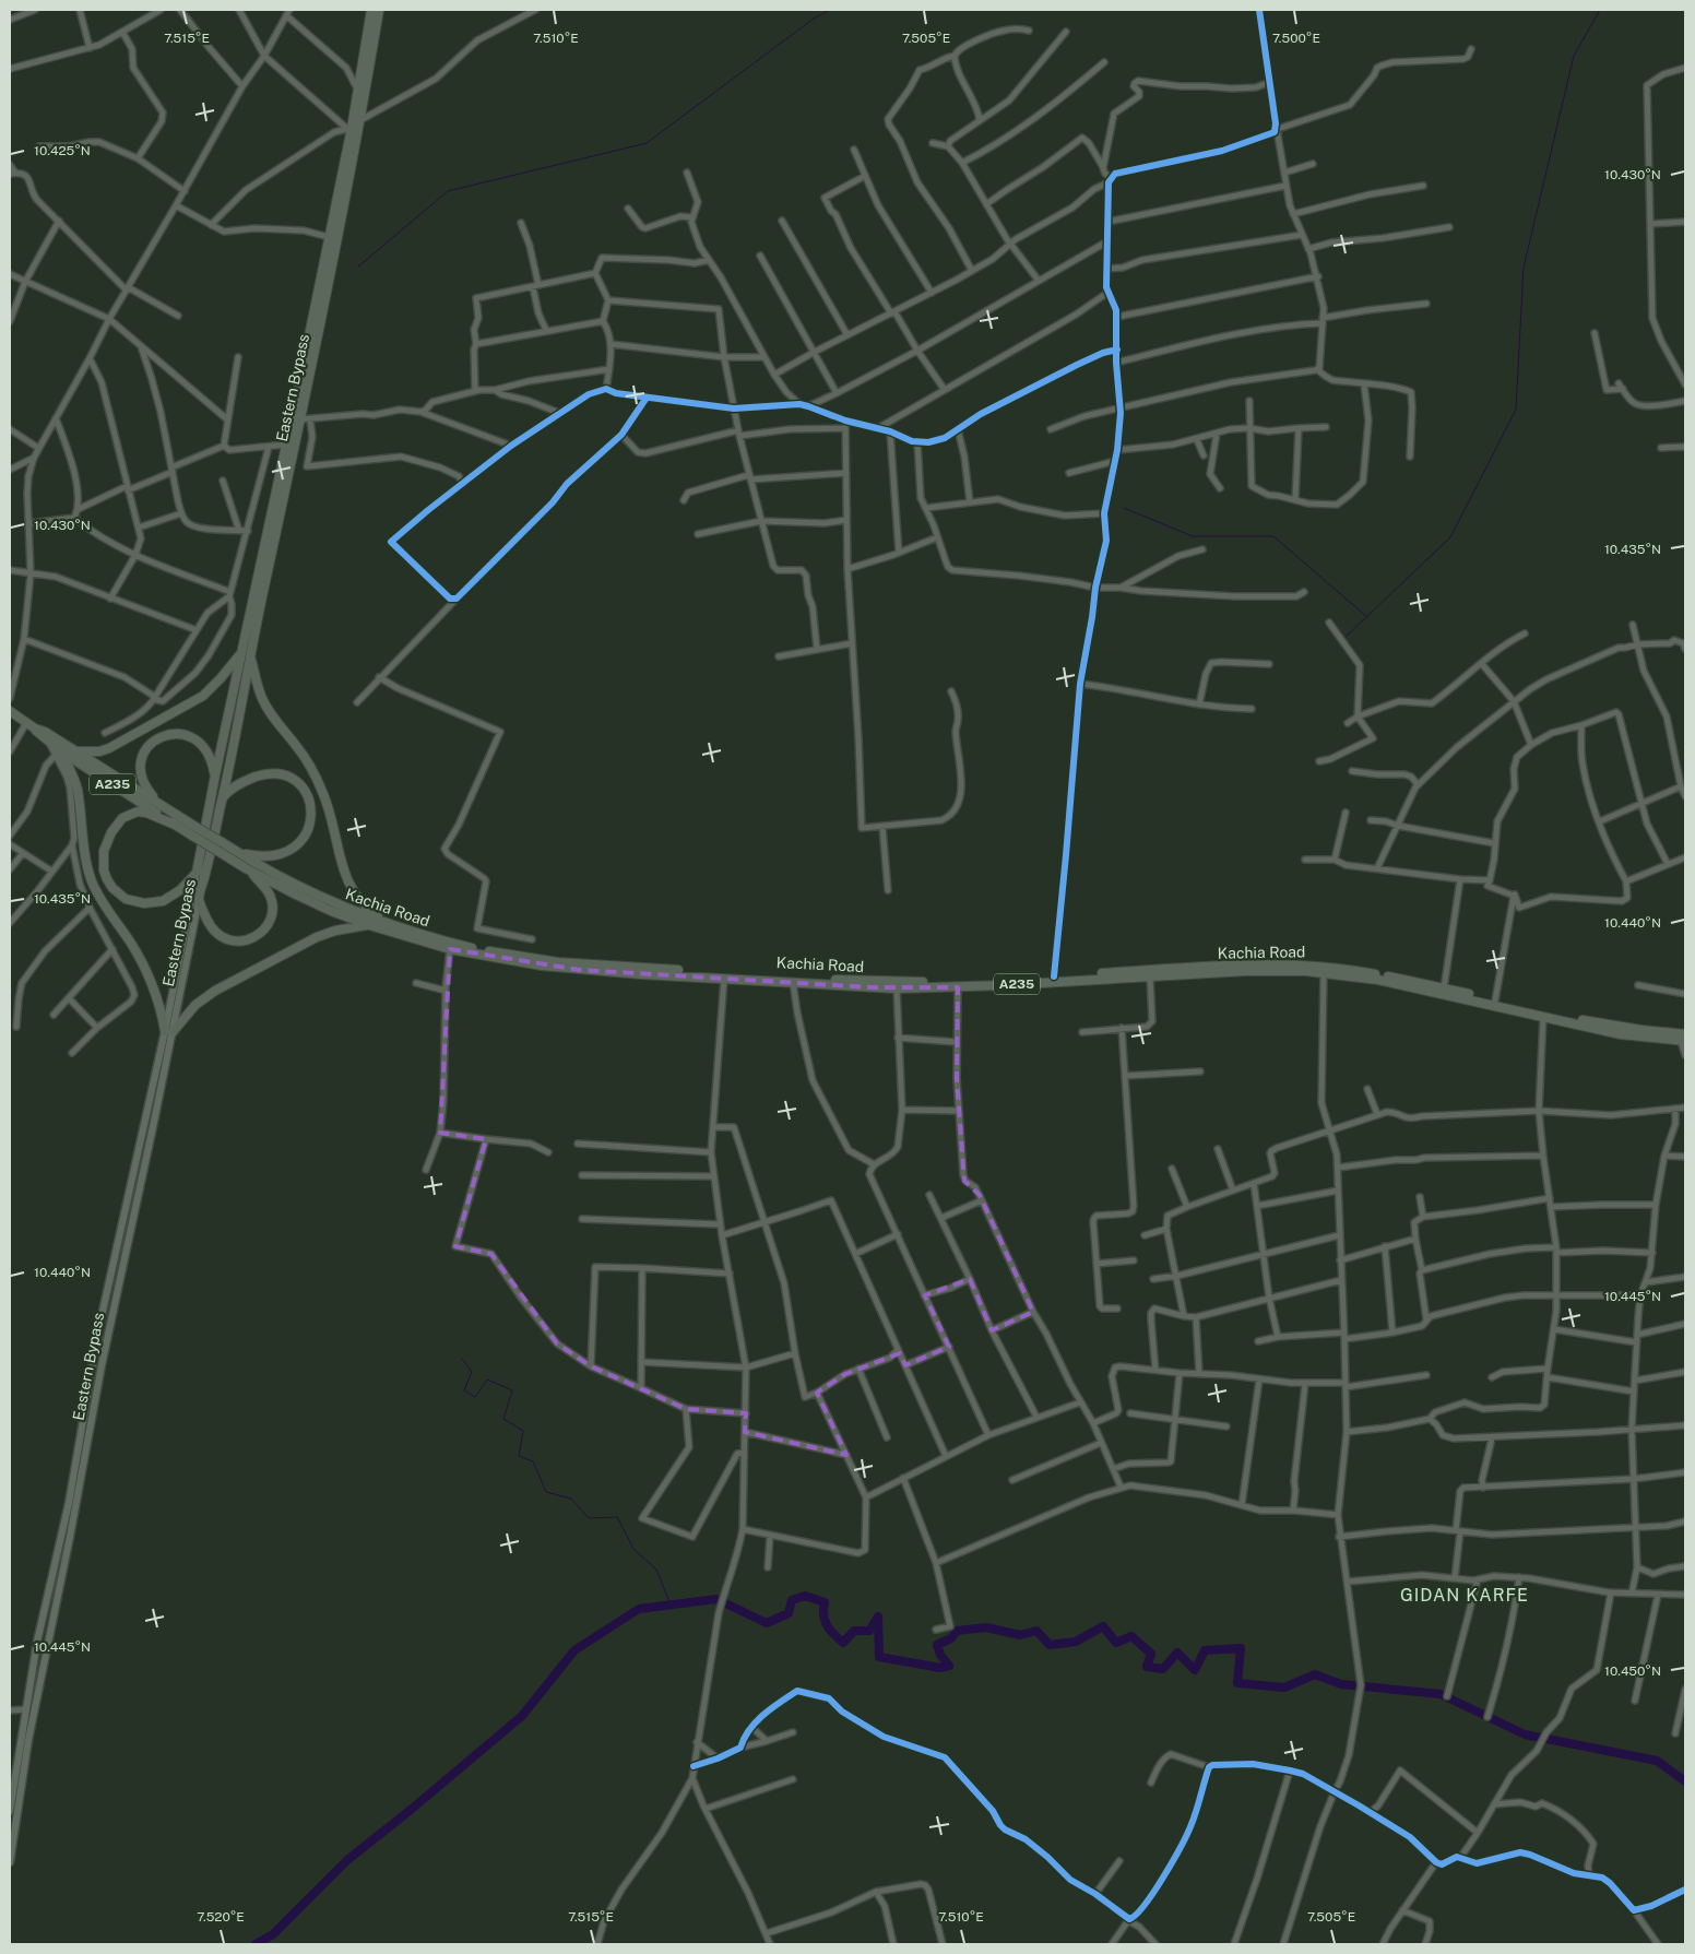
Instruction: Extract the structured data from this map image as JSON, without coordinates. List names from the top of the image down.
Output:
{
  "streets": {
    "highway": ["Eastern Bypass", "A235", "Kachia Road"]
  },
  "crossings": [
    ["A235", "Kachia Road"]
  ],
  "districts": ["GIDAN KARFE"],
  "coordinates": [
    "7.515°E",
    "7.510°E",
    "7.505°E",
    "7.500°E",
    "10.425°N",
    "10.430°N",
    "10.435°N",
    "10.440°N",
    "10.445°N",
    "10.450°N",
    "7.520°E"
  ]
}
